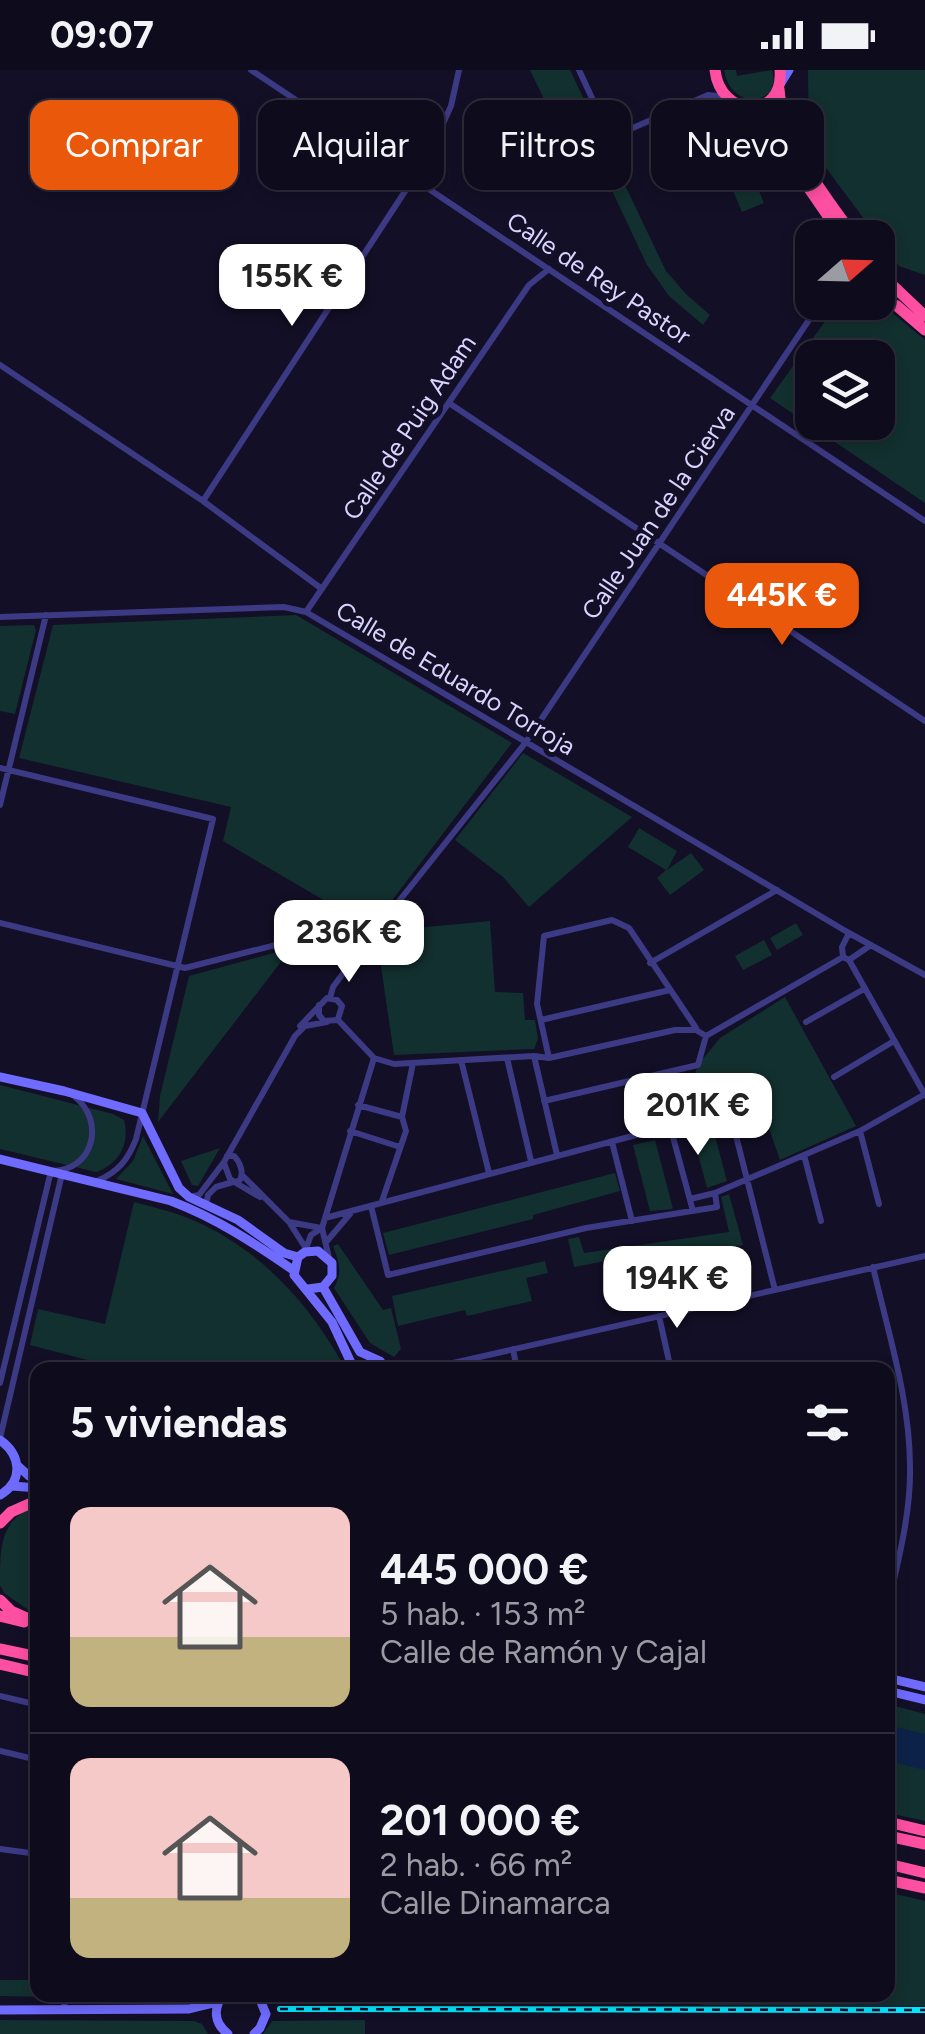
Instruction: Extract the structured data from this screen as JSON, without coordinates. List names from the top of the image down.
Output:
{
  "streets": {
    "street": [
      "Calle de Rey Pastor",
      "Calle de Puig Adam",
      "Calle Juan de la Cierva",
      "Calle de Eduardo Torroja"
    ]
  },
  "crossings": [
    ["Calle de Rey Pastor", "Calle de Puig Adam"],
    ["Calle de Rey Pastor", "Calle Juan de la Cierva"],
    ["Calle de Puig Adam", "Calle de Eduardo Torroja"],
    ["Calle Juan de la Cierva", "Calle de Eduardo Torroja"]
  ],
  "north": "right",
  "page": {
    "status": "09:07",
    "chip": [
      "Comprar",
      "Alquilar",
      "Filtros",
      "Nuevo"
    ],
    "price": [
      "155K €",
      "445K €",
      "236K €",
      "201K €",
      "194K €"
    ],
    "heading": "5 viviendas",
    "list": [
      {
        "name": "445 000 €",
        "note": "5 hab. · 153 m² · Calle de Ramón y Cajal"
      },
      {
        "name": "201 000 €",
        "note": "2 hab. · 66 m² · Calle Dinamarca"
      }
    ]
  }
}
